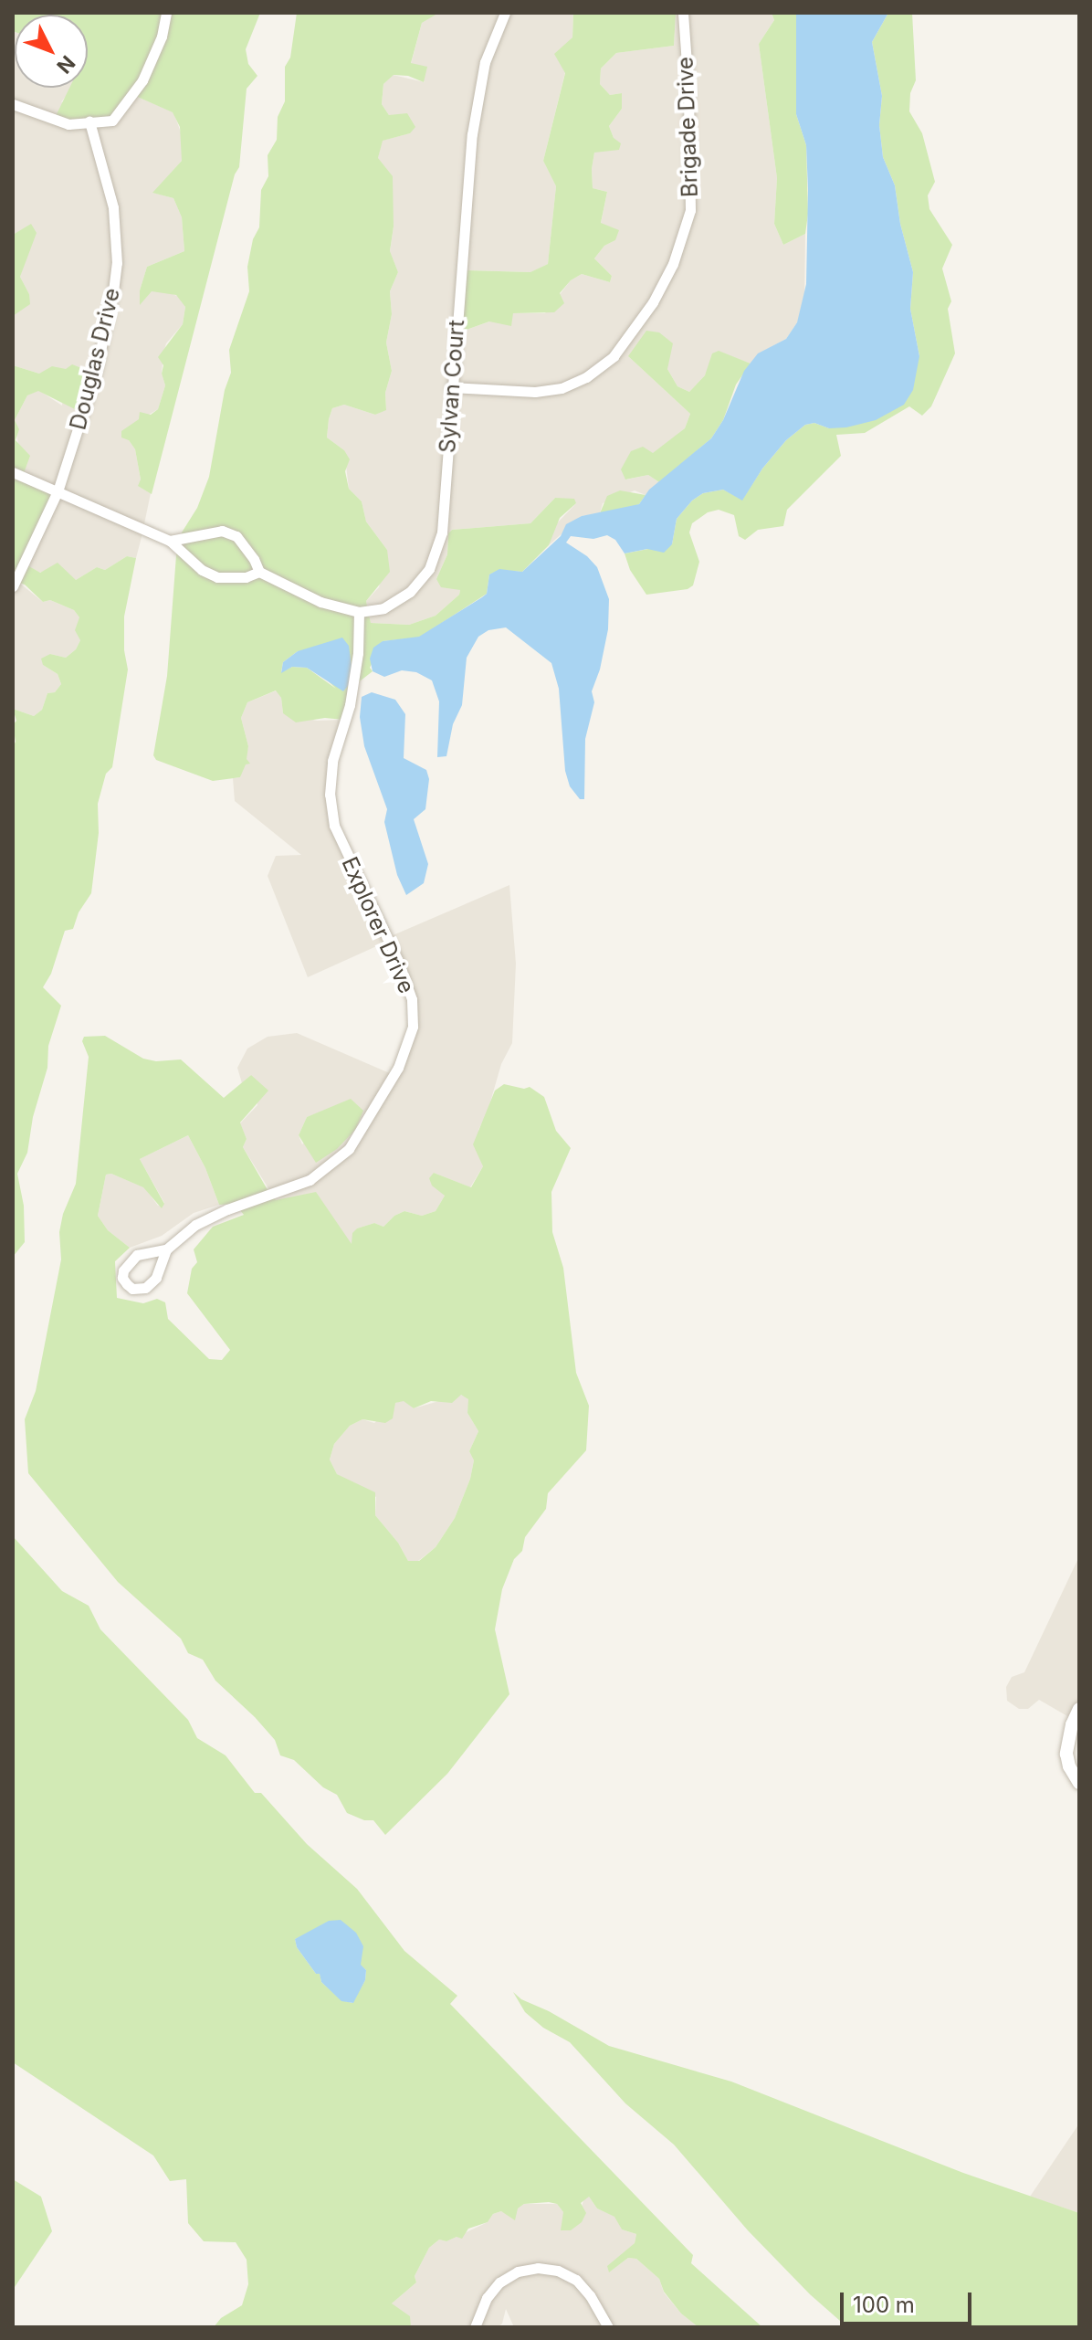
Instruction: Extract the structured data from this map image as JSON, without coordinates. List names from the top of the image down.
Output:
{
  "streets": {
    "street": [
      "Brigade Drive",
      "Douglas Drive",
      "Sylvan Court",
      "Explorer Drive"
    ]
  },
  "crossings": [
    ["Brigade Drive", "Sylvan Court"],
    ["Sylvan Court", "Explorer Drive"]
  ],
  "scale_bar": "100 m",
  "north": "bottom right"
}
